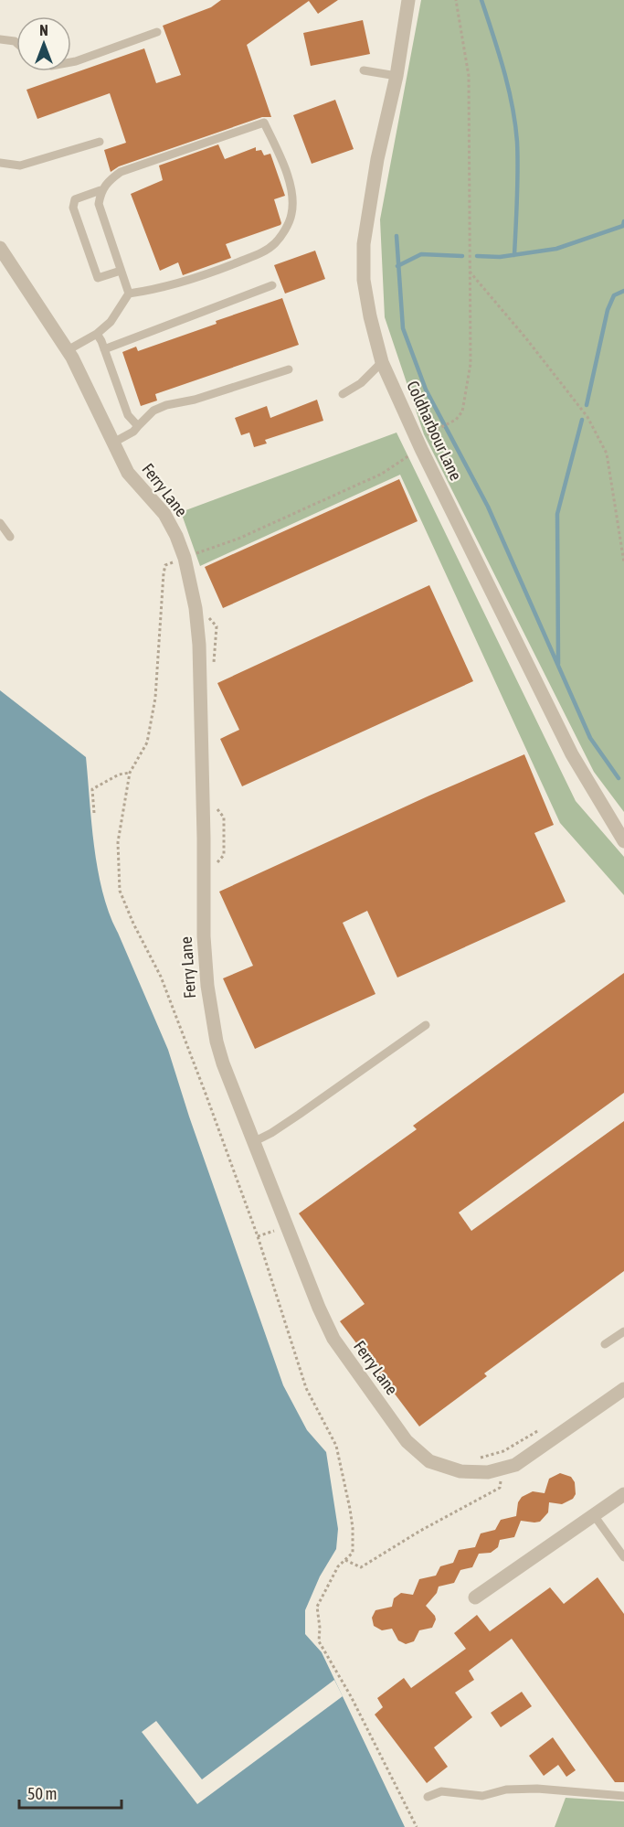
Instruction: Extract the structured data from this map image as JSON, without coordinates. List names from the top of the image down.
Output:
{
  "streets": {
    "street": ["Coldharbour Lane", "Ferry Lane"]
  },
  "scale_bar": "50 m",
  "north": "top"
}
